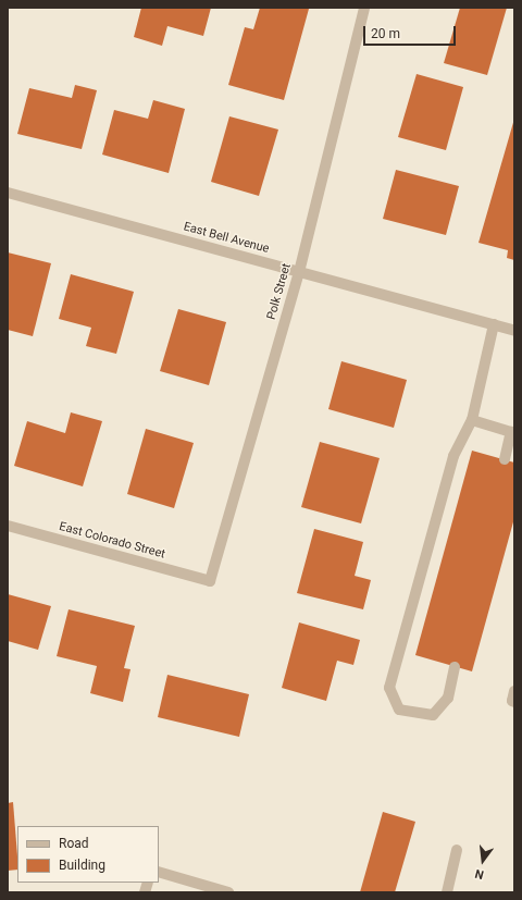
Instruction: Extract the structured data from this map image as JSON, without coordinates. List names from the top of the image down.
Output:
{
  "streets": {
    "street": ["East Bell Avenue", "Polk Street", "East Colorado Street"]
  },
  "crossings": [
    ["East Bell Avenue", "Polk Street"],
    ["Polk Street", "East Colorado Street"]
  ],
  "legend": ["Road", "Building"],
  "scale_bar": "20 m",
  "north": "bottom"
}
